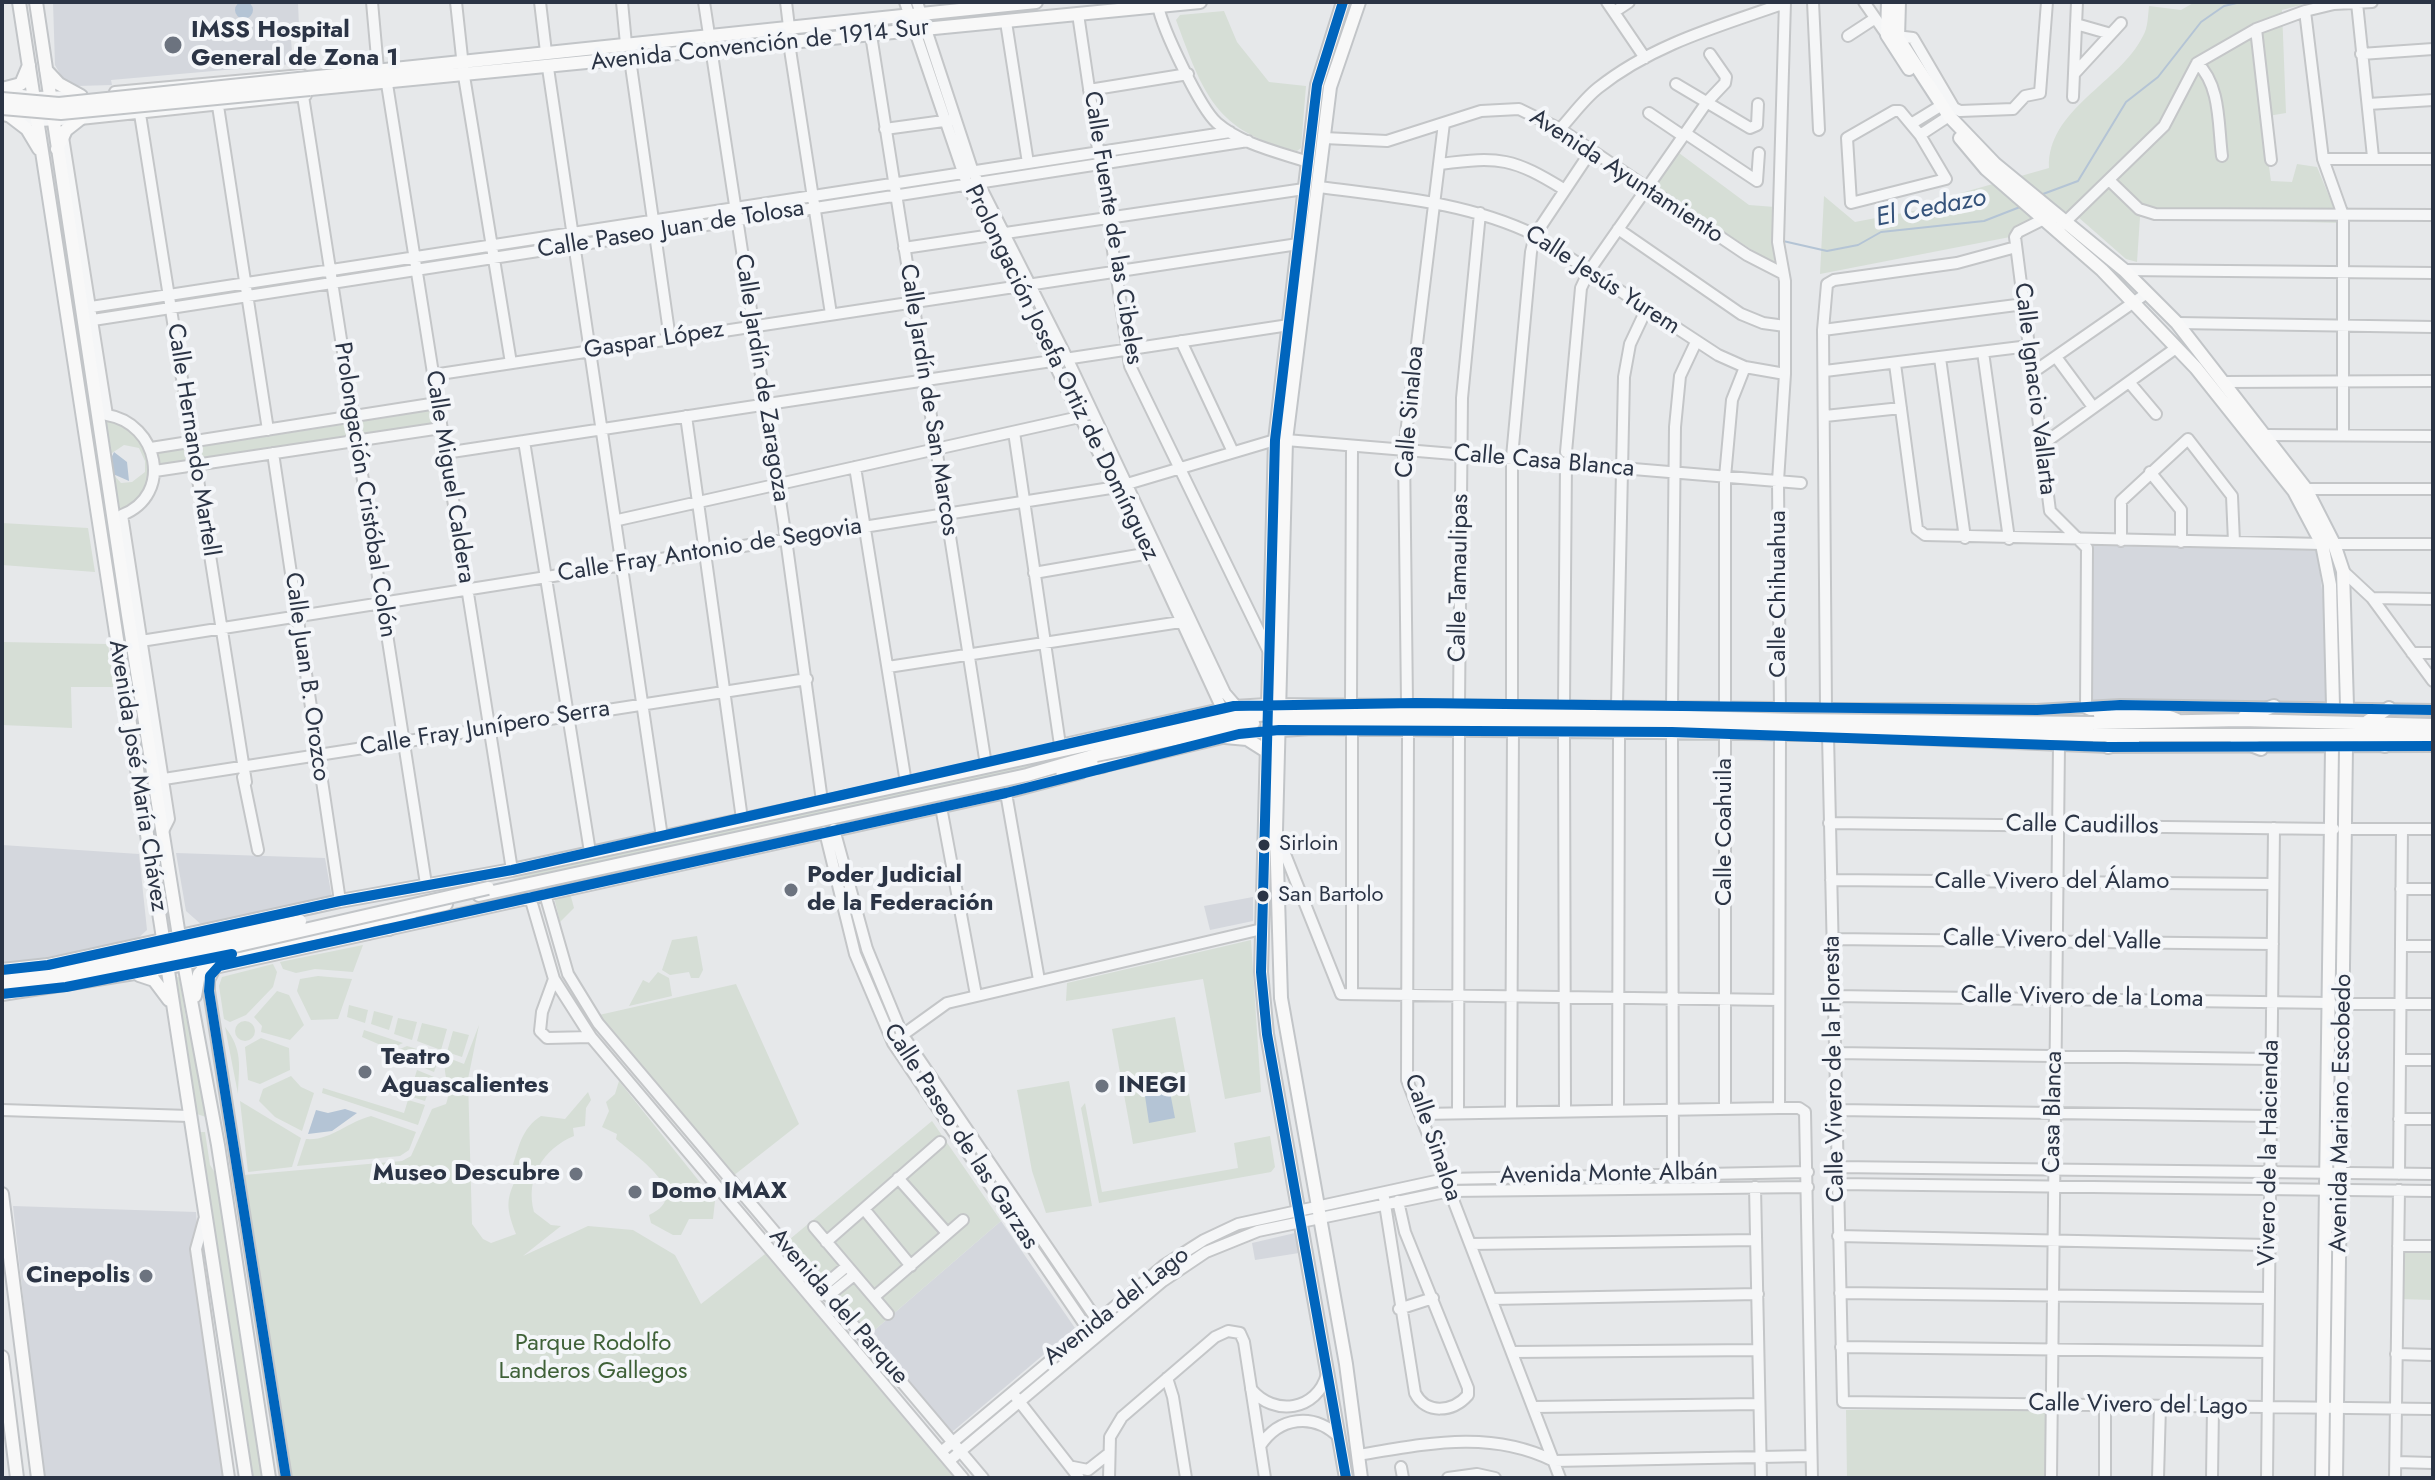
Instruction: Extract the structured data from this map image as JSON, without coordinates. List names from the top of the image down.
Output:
{
  "streets": {
    "main road": ["Avenida Convención de 1914 Sur", "Avenida José María Chávez", "Avenida Mariano Escobedo"],
    "street": [
      "Avenida Ayuntamiento",
      "Calle Fuente de las Cibeles",
      "Calle Paseo Juan de Tolosa",
      "Calle Jesús Yurem",
      "Gaspar López",
      "Prolongación Josefa Ortiz de Domínguez",
      "Calle Jardín de Zaragoza",
      "Calle Ignacio Vallarta",
      "Calle Jardín de San Marcos",
      "Calle Sinaloa",
      "Calle Hernando Martell",
      "Calle Casa Blanca",
      "Calle Miguel Caldera",
      "Prolongación Cristóbal Colón",
      "Calle Fray Antonio de Segovia",
      "Calle Tamaulipas",
      "Calle Chihuahua",
      "Calle Juan B. Orozco",
      "Calle Fray Junípero Serra",
      "Calle Caudillos",
      "Calle Coahuila",
      "Calle Vivero del Álamo",
      "Calle Vivero del Valle",
      "Calle Vivero de la Loma",
      "Calle Vivero de la Floresta",
      "Casa Blanca",
      "Calle Paseo de las Garzas",
      "Vivero de la Hacienda",
      "Avenida Monte Albán",
      "Avenida del Parque",
      "Avenida del Lago",
      "Calle Vivero del Lago"
    ]
  },
  "crossings": [
    ["Avenida Convención de 1914 Sur", "Calle Fuente de las Cibeles"],
    ["Avenida Convención de 1914 Sur", "Prolongación Josefa Ortiz de Domínguez"],
    ["Avenida Convención de 1914 Sur", "Calle Jardín de Zaragoza"],
    ["Avenida Convención de 1914 Sur", "Calle Jardín de San Marcos"],
    ["Avenida Convención de 1914 Sur", "Calle Hernando Martell"],
    ["Avenida Convención de 1914 Sur", "Calle Miguel Caldera"],
    ["Avenida Convención de 1914 Sur", "Prolongación Cristóbal Colón"],
    ["Avenida Convención de 1914 Sur", "Avenida José María Chávez"],
    ["Avenida Ayuntamiento", "Calle Sinaloa"],
    ["Avenida Ayuntamiento", "Calle Chihuahua"],
    ["Calle Fuente de las Cibeles", "Calle Paseo Juan de Tolosa"],
    ["Calle Fuente de las Cibeles", "Gaspar López"],
    ["Calle Fuente de las Cibeles", "Calle Fray Antonio de Segovia"],
    ["Calle Paseo Juan de Tolosa", "Prolongación Josefa Ortiz de Domínguez"],
    ["Calle Paseo Juan de Tolosa", "Calle Jardín de Zaragoza"],
    ["Calle Paseo Juan de Tolosa", "Calle Jardín de San Marcos"],
    ["Calle Paseo Juan de Tolosa", "Calle Hernando Martell"],
    ["Calle Paseo Juan de Tolosa", "Calle Miguel Caldera"],
    ["Calle Paseo Juan de Tolosa", "Prolongación Cristóbal Colón"],
    ["Calle Jesús Yurem", "Calle Sinaloa"],
    ["Calle Jesús Yurem", "Calle Tamaulipas"],
    ["Calle Jesús Yurem", "Calle Chihuahua"],
    ["Calle Jesús Yurem", "Calle Coahuila"],
    ["Gaspar López", "Prolongación Josefa Ortiz de Domínguez"],
    ["Gaspar López", "Calle Jardín de Zaragoza"],
    ["Gaspar López", "Calle Jardín de San Marcos"],
    ["Gaspar López", "Calle Miguel Caldera"],
    ["Prolongación Josefa Ortiz de Domínguez", "Calle Fray Antonio de Segovia"],
    ["Calle Jardín de Zaragoza", "Calle Fray Antonio de Segovia"],
    ["Calle Jardín de Zaragoza", "Calle Fray Junípero Serra"],
    ["Calle Jardín de San Marcos", "Calle Fray Antonio de Segovia"],
    ["Calle Sinaloa", "Calle Casa Blanca"],
    ["Calle Sinaloa", "Avenida Monte Albán"],
    ["Calle Hernando Martell", "Calle Fray Antonio de Segovia"],
    ["Calle Hernando Martell", "Calle Fray Junípero Serra"],
    ["Calle Casa Blanca", "Calle Fray Antonio de Segovia"],
    ["Calle Casa Blanca", "Calle Tamaulipas"],
    ["Calle Casa Blanca", "Calle Chihuahua"],
    ["Calle Casa Blanca", "Calle Coahuila"],
    ["Calle Miguel Caldera", "Calle Fray Antonio de Segovia"],
    ["Calle Miguel Caldera", "Calle Fray Junípero Serra"],
    ["Prolongación Cristóbal Colón", "Calle Fray Antonio de Segovia"],
    ["Prolongación Cristóbal Colón", "Calle Fray Junípero Serra"],
    ["Calle Fray Antonio de Segovia", "Calle Juan B. Orozco"],
    ["Calle Fray Antonio de Segovia", "Avenida José María Chávez"],
    ["Calle Juan B. Orozco", "Calle Fray Junípero Serra"],
    ["Calle Fray Junípero Serra", "Avenida José María Chávez"],
    ["Calle Caudillos", "Calle Vivero de la Floresta"],
    ["Calle Caudillos", "Casa Blanca"],
    ["Calle Caudillos", "Avenida Mariano Escobedo"],
    ["Calle Caudillos", "Vivero de la Hacienda"],
    ["Calle Vivero del Álamo", "Calle Vivero de la Floresta"],
    ["Calle Vivero del Álamo", "Casa Blanca"],
    ["Calle Vivero del Álamo", "Vivero de la Hacienda"],
    ["Calle Vivero del Valle", "Calle Vivero de la Floresta"],
    ["Calle Vivero del Valle", "Casa Blanca"],
    ["Calle Vivero del Valle", "Vivero de la Hacienda"],
    ["Calle Vivero de la Loma", "Calle Vivero de la Floresta"],
    ["Calle Vivero de la Loma", "Casa Blanca"],
    ["Calle Vivero de la Loma", "Avenida Mariano Escobedo"],
    ["Calle Vivero de la Loma", "Vivero de la Hacienda"],
    ["Calle Vivero de la Floresta", "Calle Vivero del Lago"],
    ["Casa Blanca", "Calle Vivero del Lago"],
    ["Avenida Mariano Escobedo", "Calle Vivero del Lago"],
    ["Calle Paseo de las Garzas", "Avenida del Lago"],
    ["Vivero de la Hacienda", "Calle Vivero del Lago"],
    ["Avenida Monte Albán", "Avenida del Lago"],
    ["Avenida del Parque", "Avenida del Lago"]
  ],
  "water": ["El Cedazo"],
  "parks": ["Parque Rodolfo Landeros Gallegos"],
  "places": [
    "IMSS Hospital General de Zona 1",
    "Sirloin",
    "Poder Judicial de la Federación",
    "San Bartolo",
    "Teatro Aguascalientes",
    "INEGI",
    "Museo Descubre",
    "Domo IMAX",
    "Cinepolis"
  ]
}
